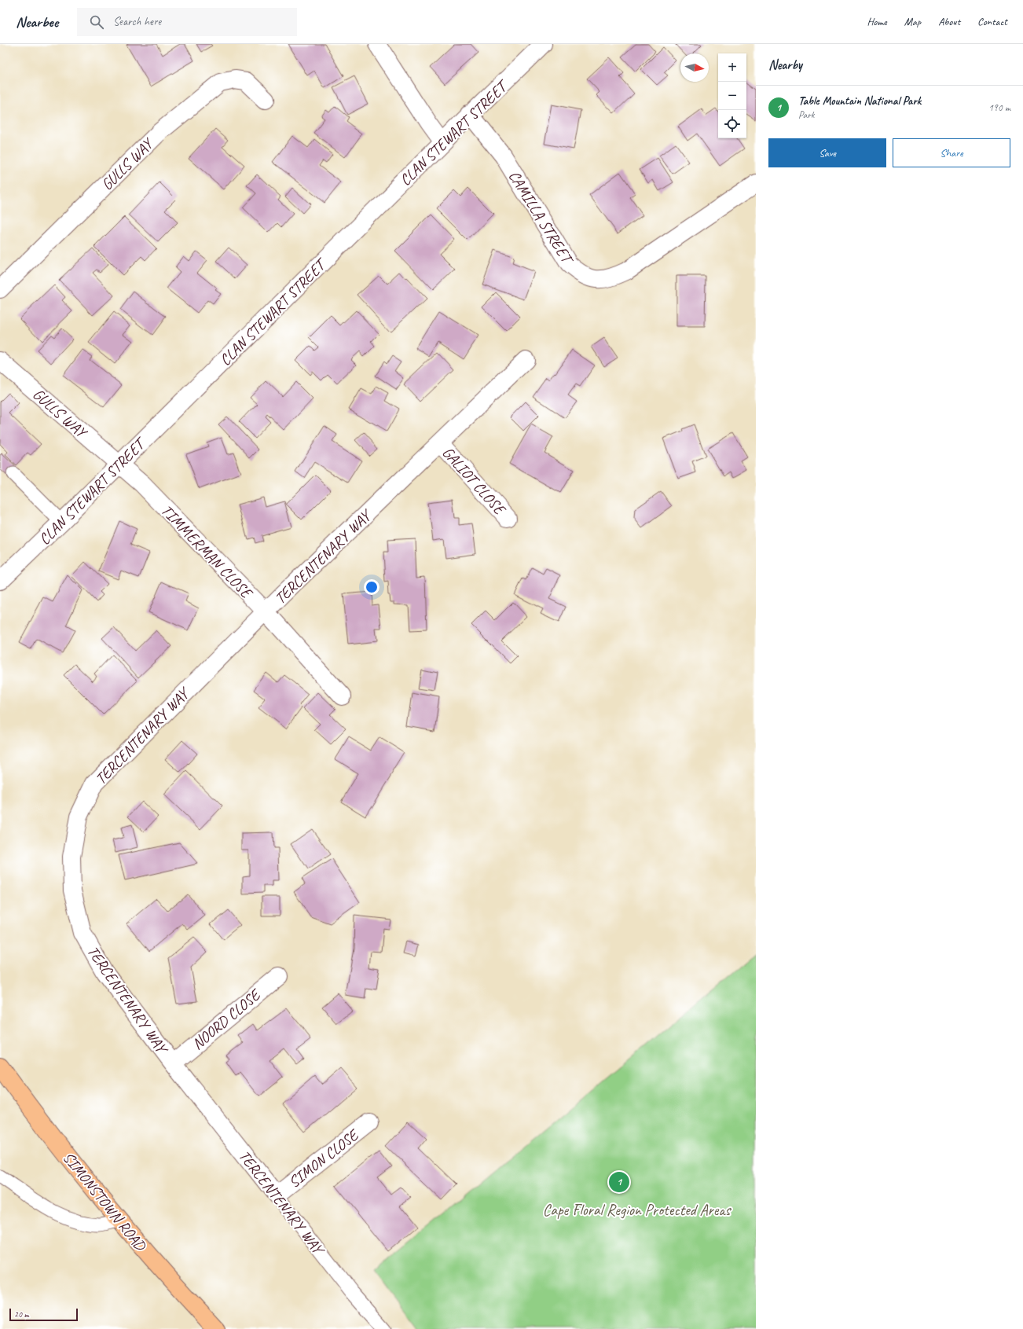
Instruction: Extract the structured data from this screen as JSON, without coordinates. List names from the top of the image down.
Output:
{
  "streets": {
    "main road": ["SIMONSTOWN ROAD"],
    "street": [
      "CLAN STEWART STREET",
      "GULLS WAY",
      "CAMILLA STREET",
      "GALIOT CLOSE",
      "TIMMERMAN CLOSE",
      "TERCENTENARY WAY",
      "NOORD CLOSE",
      "SIMON CLOSE"
    ]
  },
  "crossings": [
    ["CLAN STEWART STREET", "GULLS WAY"],
    ["CLAN STEWART STREET", "CAMILLA STREET"],
    ["CLAN STEWART STREET", "TIMMERMAN CLOSE"],
    ["GULLS WAY", "TIMMERMAN CLOSE"],
    ["GALIOT CLOSE", "TERCENTENARY WAY"],
    ["TIMMERMAN CLOSE", "TERCENTENARY WAY"],
    ["TERCENTENARY WAY", "NOORD CLOSE"],
    ["TERCENTENARY WAY", "SIMON CLOSE"]
  ],
  "parks": ["Cape Floral Region Protected Areas"],
  "scale_bar": "20 m",
  "north": "right",
  "page": {
    "header": "Nearbee",
    "search": "Search here",
    "nav": [
      "Home",
      "Map",
      "About",
      "Contact"
    ],
    "heading": "Nearby",
    "map_buttons": ["+", "−"],
    "list": [
      {
        "mark": "1",
        "name": "Table Mountain National Park",
        "note": "Park",
        "value": "190 m"
      }
    ],
    "buttons": ["Save", "Share"],
    "pins": "1",
    "scale": "20 m"
  }
}
